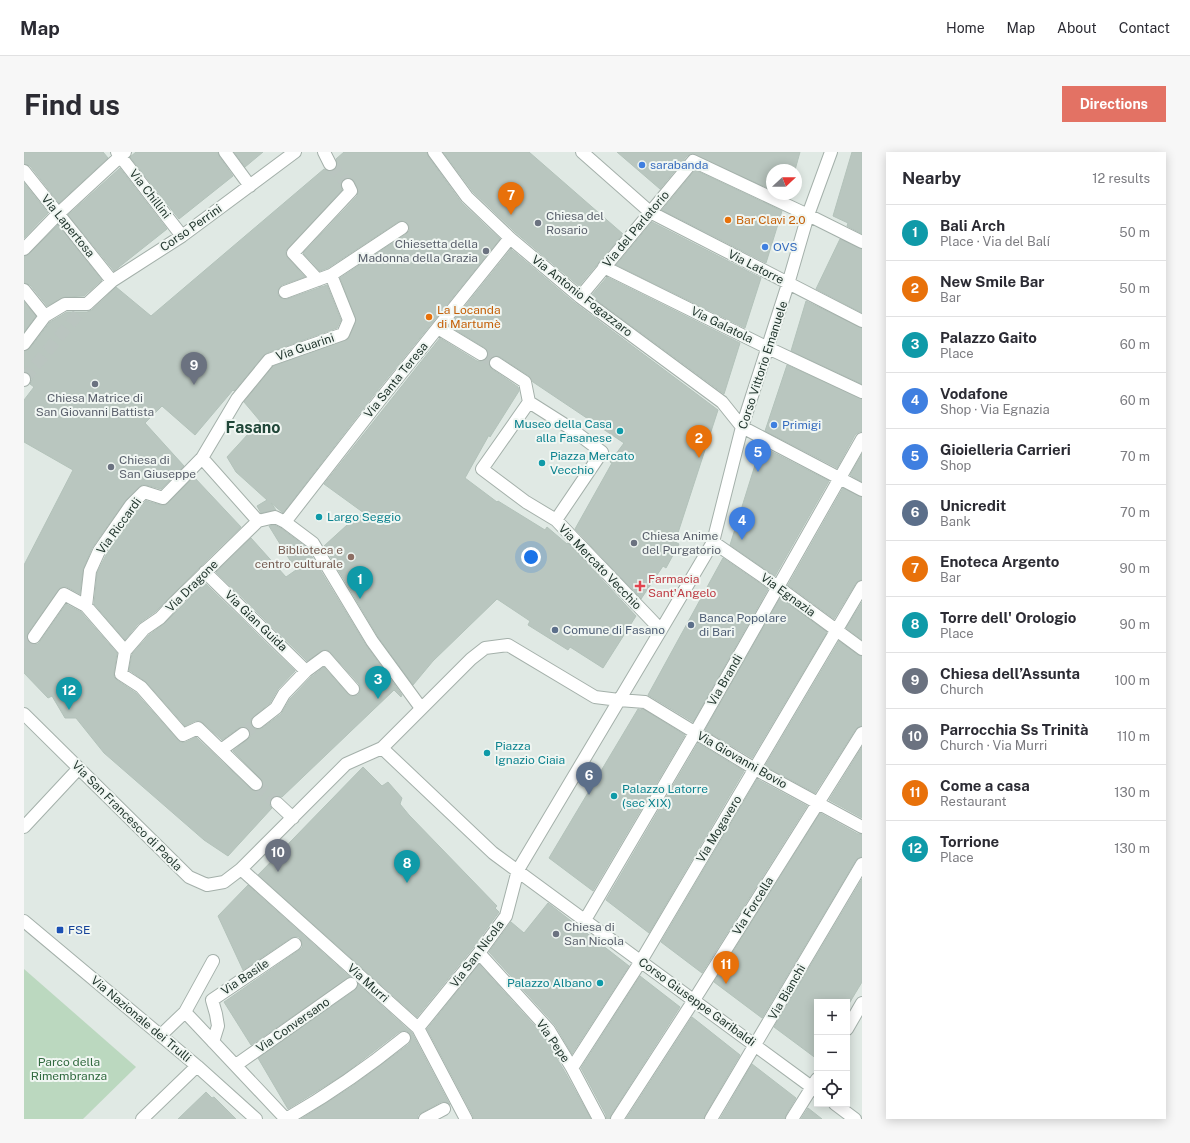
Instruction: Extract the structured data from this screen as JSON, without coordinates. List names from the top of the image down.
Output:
{
  "streets": {
    "street": [
      "Via Chillini",
      "Via Lapertosa",
      "Corso Perrini",
      "Via del Parlatorio",
      "Via Latorre",
      "Via Antonio Fogazzaro",
      "Via Galatola",
      "Via Guarini",
      "Corso Vittorio Emanuele",
      "Via Santa Teresa",
      "Via Riccardi",
      "Via Mercato Vecchio",
      "Via Dragone",
      "Via Egnazia",
      "Via Gian Guida",
      "Via Brandi",
      "Via Giovanni Bovio",
      "Via San Francesco di Paola",
      "Via Mogavero",
      "Via Forcella",
      "Via San Nicola",
      "Via Basile",
      "Via Murri",
      "Via Bianchi",
      "Corso Giuseppe Garibaldi",
      "Via Nazionale dei Trulli",
      "Via Conversano",
      "Via Pepe"
    ]
  },
  "crossings": [
    ["Via Chillini", "Corso Perrini"],
    ["Via Lapertosa", "Corso Perrini"],
    ["Via del Parlatorio", "Via Latorre"],
    ["Via del Parlatorio", "Via Antonio Fogazzaro"],
    ["Via del Parlatorio", "Via Galatola"],
    ["Via del Parlatorio", "Corso Vittorio Emanuele"],
    ["Via Latorre", "Corso Vittorio Emanuele"],
    ["Via Antonio Fogazzaro", "Corso Vittorio Emanuele"],
    ["Via Antonio Fogazzaro", "Via Santa Teresa"],
    ["Via Galatola", "Corso Vittorio Emanuele"],
    ["Via Guarini", "Via Riccardi"],
    ["Corso Vittorio Emanuele", "Via Mercato Vecchio"],
    ["Corso Vittorio Emanuele", "Via Egnazia"],
    ["Corso Vittorio Emanuele", "Via Giovanni Bovio"],
    ["Via Dragone", "Via Gian Guida"],
    ["Via Egnazia", "Via Brandi"],
    ["Via Egnazia", "Via Mogavero"],
    ["Via Brandi", "Via Giovanni Bovio"],
    ["Via Brandi", "Corso Giuseppe Garibaldi"],
    ["Via Giovanni Bovio", "Via Mogavero"],
    ["Via Giovanni Bovio", "Via Forcella"],
    ["Via San Francesco di Paola", "Via Murri"],
    ["Via Mogavero", "Corso Giuseppe Garibaldi"],
    ["Via Mogavero", "Via Pepe"],
    ["Via Forcella", "Corso Giuseppe Garibaldi"],
    ["Via San Nicola", "Via Murri"],
    ["Via San Nicola", "Corso Giuseppe Garibaldi"],
    ["Via San Nicola", "Via Pepe"],
    ["Via Bianchi", "Corso Giuseppe Garibaldi"]
  ],
  "districts": ["Fasano"],
  "parks": ["Parco della Rimembranza"],
  "places": {
    "other": [
      "sarabanda",
      "Bar Clavi 2.0",
      "Chiesa del Rosario",
      "OVS",
      "Chiesetta della Madonna della Grazia",
      "La Locanda di Martumè",
      "Chiesa Matrice di San Giovanni Battista",
      "Primigi",
      "Museo della Casa alla Fasanese",
      "Piazza Mercato Vecchio",
      "Chiesa di San Giuseppe",
      "Largo Seggio",
      "Chiesa Anime del Purgatorio",
      "Biblioteca e centro culturale",
      "Banca Popolare di Bari",
      "Comune di Fasano",
      "Piazza Ignazio Ciaia",
      "Palazzo Latorre (sec XIX)",
      "Chiesa di San Nicola",
      "Palazzo Albano"
    ],
    "health": ["Farmacia Sant'Angelo"],
    "transit": ["FSE"]
  },
  "north": "right",
  "page": {
    "header": "Map",
    "nav": [
      "Home",
      "Map",
      "About",
      "Contact"
    ],
    "buttons": "Directions",
    "title": "Find us",
    "heading": ["Nearby", "12 results"],
    "pins": [
      "7",
      "9",
      "2",
      "5",
      "4",
      "1",
      "3",
      "12",
      "6",
      "10",
      "8",
      "11"
    ],
    "list": [
      {
        "mark": "1",
        "name": "Bali Arch",
        "note": "Place · Via del Balí",
        "value": "50 m"
      },
      {
        "mark": "2",
        "name": "New Smile Bar",
        "note": "Bar",
        "value": "50 m"
      },
      {
        "mark": "3",
        "name": "Palazzo Gaito",
        "note": "Place",
        "value": "60 m"
      },
      {
        "mark": "4",
        "name": "Vodafone",
        "note": "Shop · Via Egnazia",
        "value": "60 m"
      },
      {
        "mark": "5",
        "name": "Gioielleria Carrieri",
        "note": "Shop",
        "value": "70 m"
      },
      {
        "mark": "6",
        "name": "Unicredit",
        "note": "Bank",
        "value": "70 m"
      },
      {
        "mark": "7",
        "name": "Enoteca Argento",
        "note": "Bar",
        "value": "90 m"
      },
      {
        "mark": "8",
        "name": "Torre dell' Orologio",
        "note": "Place",
        "value": "90 m"
      },
      {
        "mark": "9",
        "name": "Chiesa dell’Assunta",
        "note": "Church",
        "value": "100 m"
      },
      {
        "mark": "10",
        "name": "Parrocchia Ss Trinità",
        "note": "Church · Via Murri",
        "value": "110 m"
      },
      {
        "mark": "11",
        "name": "Come a casa",
        "note": "Restaurant",
        "value": "130 m"
      },
      {
        "mark": "12",
        "name": "Torrione",
        "note": "Place",
        "value": "130 m"
      }
    ],
    "map_buttons": ["+", "−"]
  }
}
